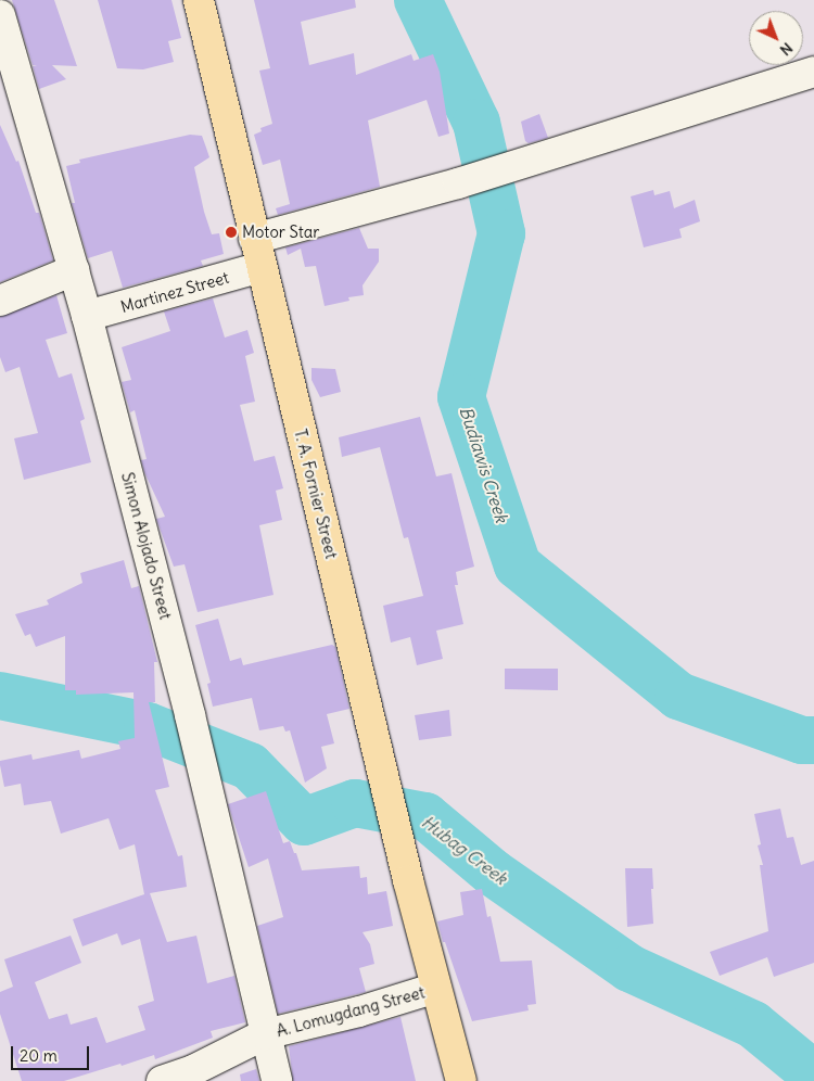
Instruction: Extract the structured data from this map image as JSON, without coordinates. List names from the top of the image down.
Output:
{
  "streets": {
    "main road": ["T. A. Fornier Street"],
    "street": ["Martinez Street", "Simon Alojado Street", "A. Lomugdang Street"]
  },
  "crossings": [
    ["Martinez Street", "T. A. Fornier Street"],
    ["Martinez Street", "Simon Alojado Street"],
    ["T. A. Fornier Street", "A. Lomugdang Street"],
    ["Simon Alojado Street", "A. Lomugdang Street"]
  ],
  "water": ["Budiawis Creek", "Hubag Creek"],
  "places": ["Motor Star"],
  "scale_bar": "20 m",
  "north": "bottom right"
}
